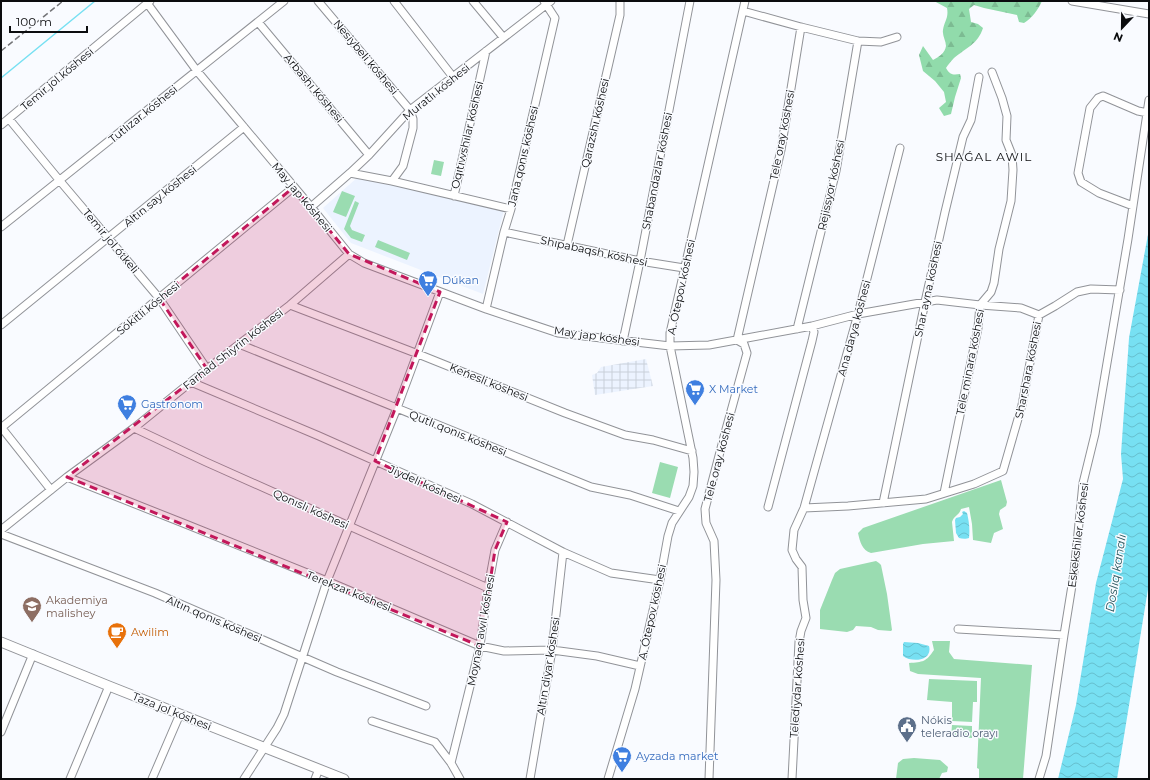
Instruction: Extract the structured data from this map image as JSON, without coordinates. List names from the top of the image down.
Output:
{
  "streets": {
    "main road": ["Taza jol kóshesi"],
    "street": [
      "Nesiybeli kóshesi",
      "Temir jol kóshesi",
      "Arbashı kóshesi",
      "Muratlı kóshesi",
      "Tutlızar kóshesi",
      "Qarazshı kóshesi",
      "Oqıtıwshılar kóshesi",
      "Tele oray kóshesi",
      "Jańa qonıs kóshesi",
      "Shabandazlar kóshesi",
      "Rejissyor kóshesi",
      "Altın say kóshesi",
      "May jap kóshesi",
      "Temir jol ótkeli",
      "Shıpabaqsh kóshesi",
      "A. Ótepov kóshesi",
      "Shar ayna kóshesi",
      "Sókitli kóshesi",
      "Ana darya kóshesi",
      "Farhad Shiyrin kóshesi",
      "Tele minara kóshesi",
      "Sharshara kóshesi",
      "Keńesli kóshesi",
      "Qutlı qonıs kóshesi",
      "Jiydeli kóshesi",
      "Qonıslı kóshesi",
      "Eskekshiler kóshesi",
      "Terekzar kóshesi",
      "Altın qonıs kóshesi",
      "Moynaq awıl kóshesi",
      "Altın diyar kóshesi",
      "Telediydar kóshesi"
    ]
  },
  "crossings": [
    ["Nesiybeli kóshesi", "Muratlı kóshesi"],
    ["Temir jol kóshesi", "May jap kóshesi"],
    ["Temir jol kóshesi", "Temir jol ótkeli"],
    ["Arbashı kóshesi", "Muratlı kóshesi"],
    ["Arbashı kóshesi", "Tutlızar kóshesi"],
    ["Muratlı kóshesi", "Oqıtıwshılar kóshesi"],
    ["Muratlı kóshesi", "Jańa qonıs kóshesi"],
    ["Muratlı kóshesi", "May jap kóshesi"],
    ["Tutlızar kóshesi", "May jap kóshesi"],
    ["Tutlızar kóshesi", "Temir jol ótkeli"],
    ["Qarazshı kóshesi", "Shıpabaqsh kóshesi"],
    ["Tele oray kóshesi", "May jap kóshesi"],
    ["Jańa qonıs kóshesi", "May jap kóshesi"],
    ["Jańa qonıs kóshesi", "Shıpabaqsh kóshesi"],
    ["Shabandazlar kóshesi", "May jap kóshesi"],
    ["Shabandazlar kóshesi", "Shıpabaqsh kóshesi"],
    ["Rejissyor kóshesi", "May jap kóshesi"],
    ["Altın say kóshesi", "May jap kóshesi"],
    ["Altın say kóshesi", "Temir jol ótkeli"],
    ["May jap kóshesi", "A. Ótepov kóshesi"],
    ["May jap kóshesi", "Shar ayna kóshesi"],
    ["May jap kóshesi", "Sókitli kóshesi"],
    ["May jap kóshesi", "Ana darya kóshesi"],
    ["May jap kóshesi", "Farhad Shiyrin kóshesi"],
    ["May jap kóshesi", "Tele minara kóshesi"],
    ["May jap kóshesi", "Sharshara kóshesi"],
    ["Temir jol ótkeli", "Sókitli kóshesi"],
    ["Temir jol ótkeli", "Farhad Shiyrin kóshesi"],
    ["Shıpabaqsh kóshesi", "A. Ótepov kóshesi"],
    ["A. Ótepov kóshesi", "Keńesli kóshesi"],
    ["A. Ótepov kóshesi", "Qutlı qonıs kóshesi"],
    ["A. Ótepov kóshesi", "Jiydeli kóshesi"],
    ["A. Ótepov kóshesi", "Terekzar kóshesi"],
    ["Ana darya kóshesi", "Telediydar kóshesi"],
    ["Farhad Shiyrin kóshesi", "Keńesli kóshesi"],
    ["Farhad Shiyrin kóshesi", "Qutlı qonıs kóshesi"],
    ["Farhad Shiyrin kóshesi", "Jiydeli kóshesi"],
    ["Farhad Shiyrin kóshesi", "Qonıslı kóshesi"],
    ["Farhad Shiyrin kóshesi", "Terekzar kóshesi"],
    ["Tele minara kóshesi", "Sharshara kóshesi"],
    ["Jiydeli kóshesi", "Moynaq awıl kóshesi"],
    ["Jiydeli kóshesi", "Altın diyar kóshesi"],
    ["Qonıslı kóshesi", "Moynaq awıl kóshesi"],
    ["Terekzar kóshesi", "Moynaq awıl kóshesi"],
    ["Terekzar kóshesi", "Altın diyar kóshesi"]
  ],
  "districts": ["SHAǴAL AWIL"],
  "water": ["Doslıq kanalı"],
  "places": {
    "supermarket": [
      "Dúkan",
      "X Market",
      "Gastronom",
      "Ayzada market"
    ],
    "school or university": ["Akademiya malishey"],
    "cafe": ["Awilim"],
    "public building": ["Nókis teleradio orayı"]
  },
  "scale_bar": "100 m",
  "north": "bottom"
}
